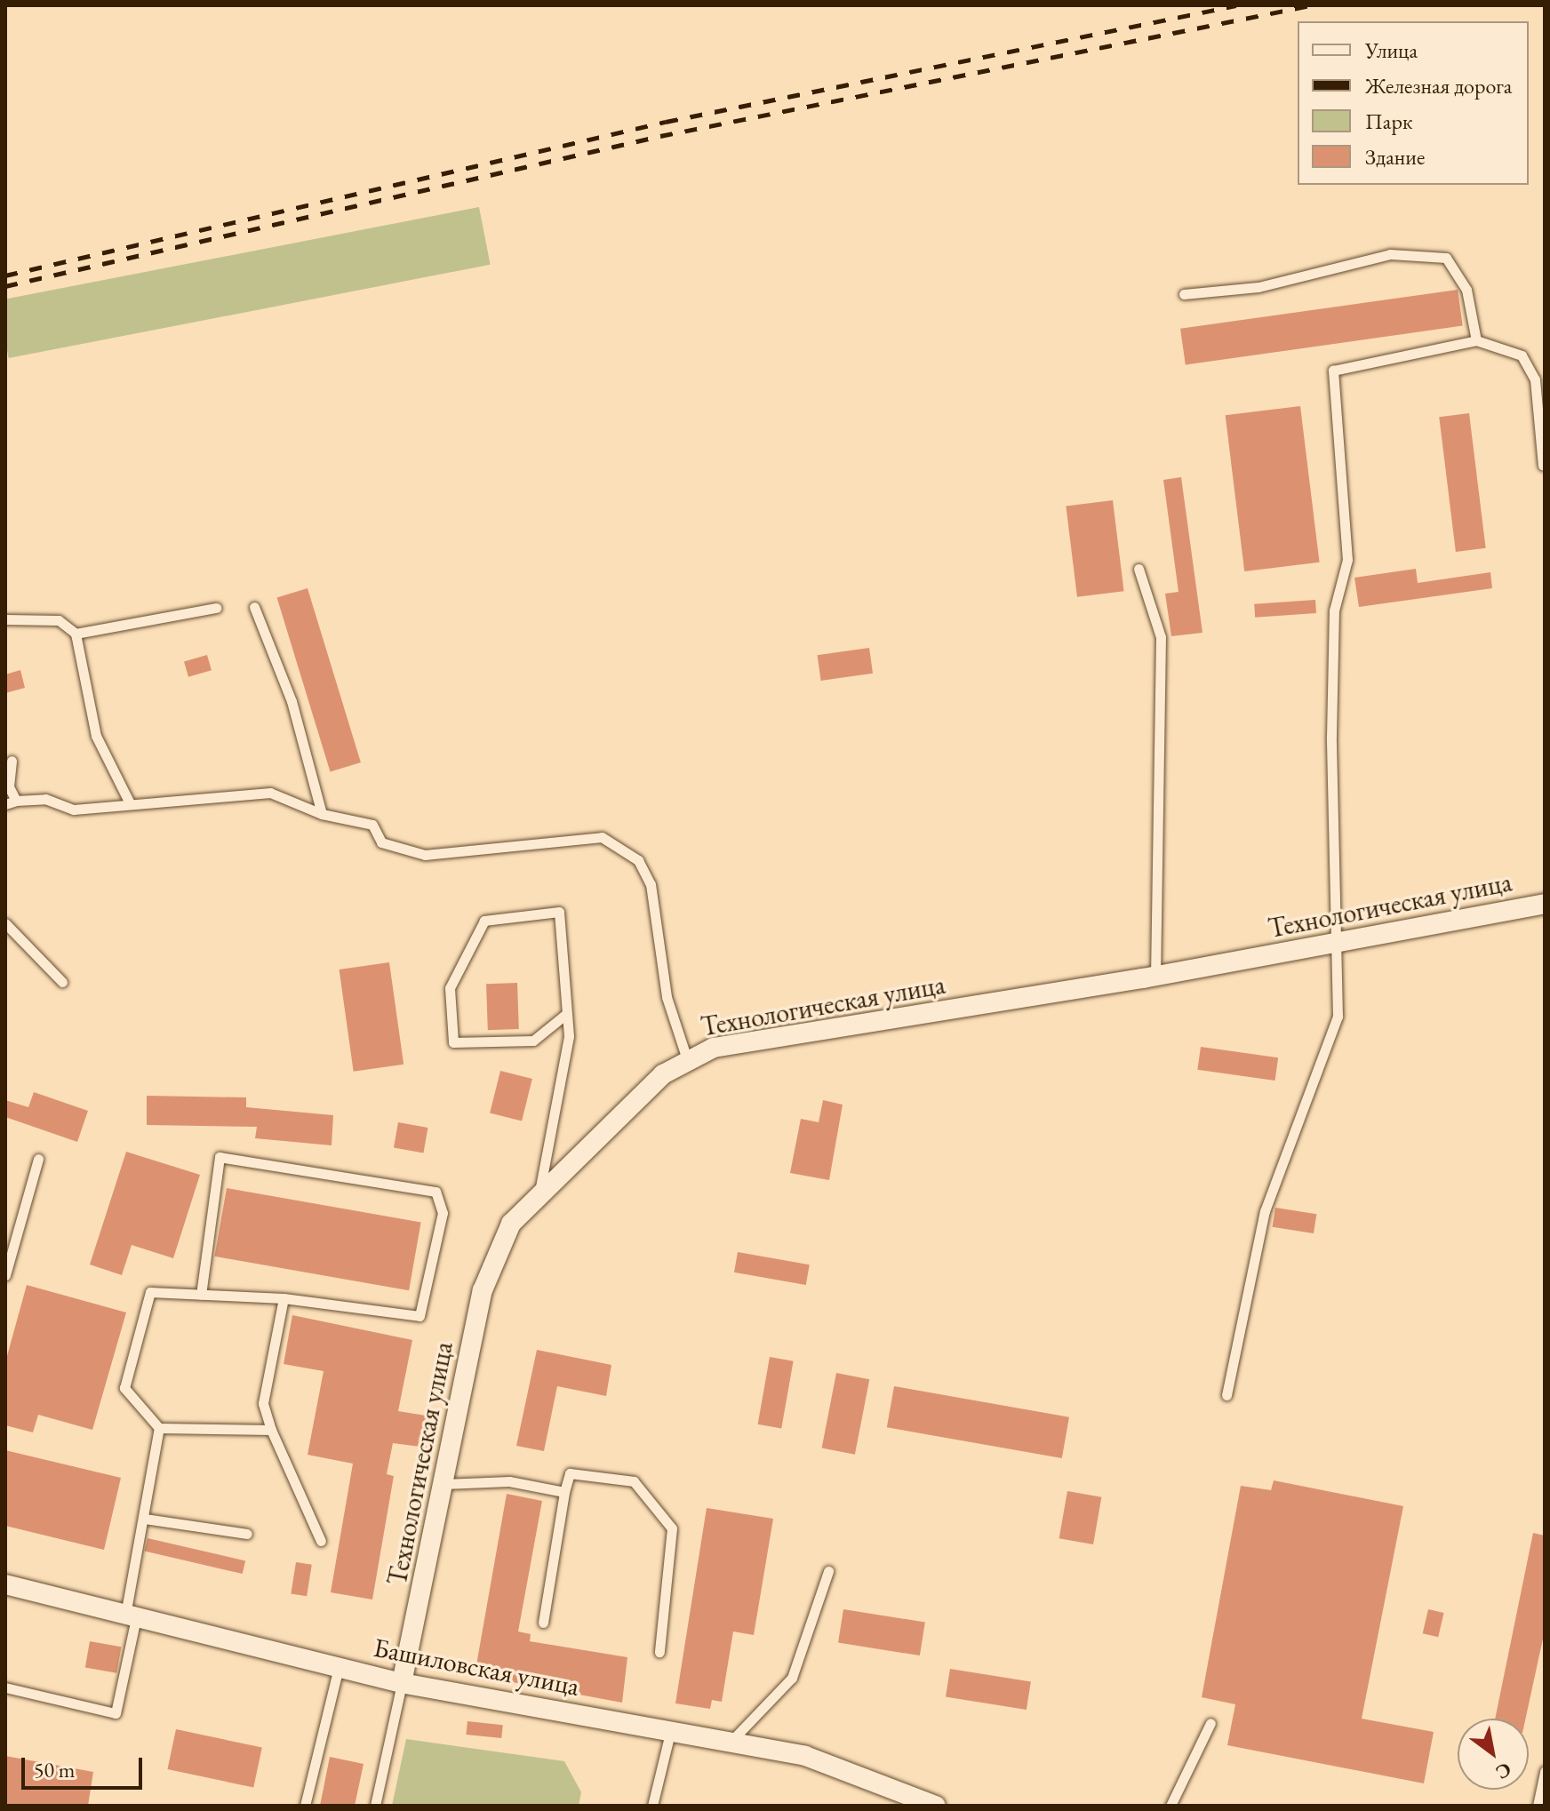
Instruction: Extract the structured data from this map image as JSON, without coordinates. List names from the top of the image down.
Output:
{
  "streets": {
    "street": ["Технологическая улица", "Башиловская улица"]
  },
  "crossings": [
    ["Технологическая улица", "Башиловская улица"]
  ],
  "legend": [
    "Улица",
    "Железная дорога",
    "Парк",
    "Здание"
  ],
  "scale_bar": "50 m",
  "north": "bottom right"
}
